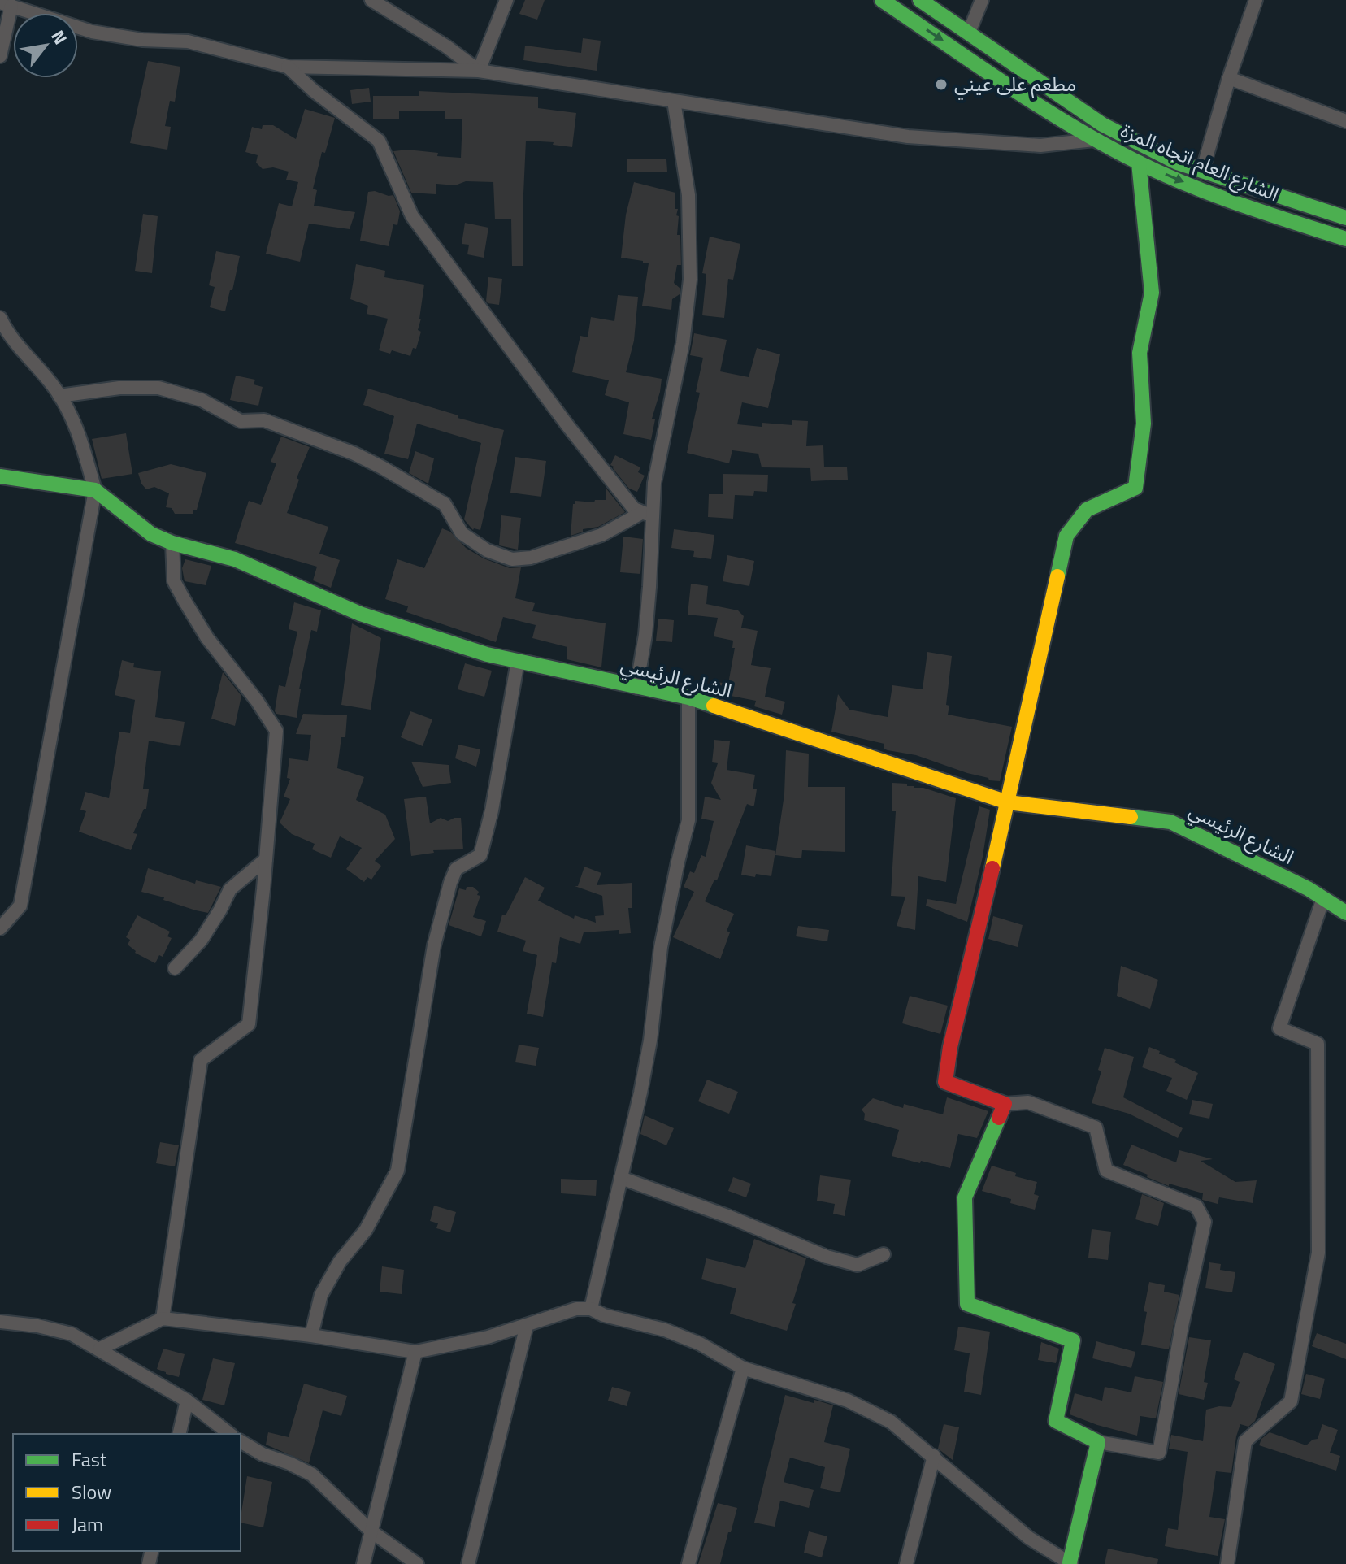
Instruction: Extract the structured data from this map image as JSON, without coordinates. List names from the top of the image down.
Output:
{
  "streets": {
    "street": ["الشارع العام اتجاه المزة", "الشارع الرئيسي"]
  },
  "places": ["مطعم على عيني"],
  "legend": ["Fast", "Slow", "Jam"],
  "north": "top right"
}
